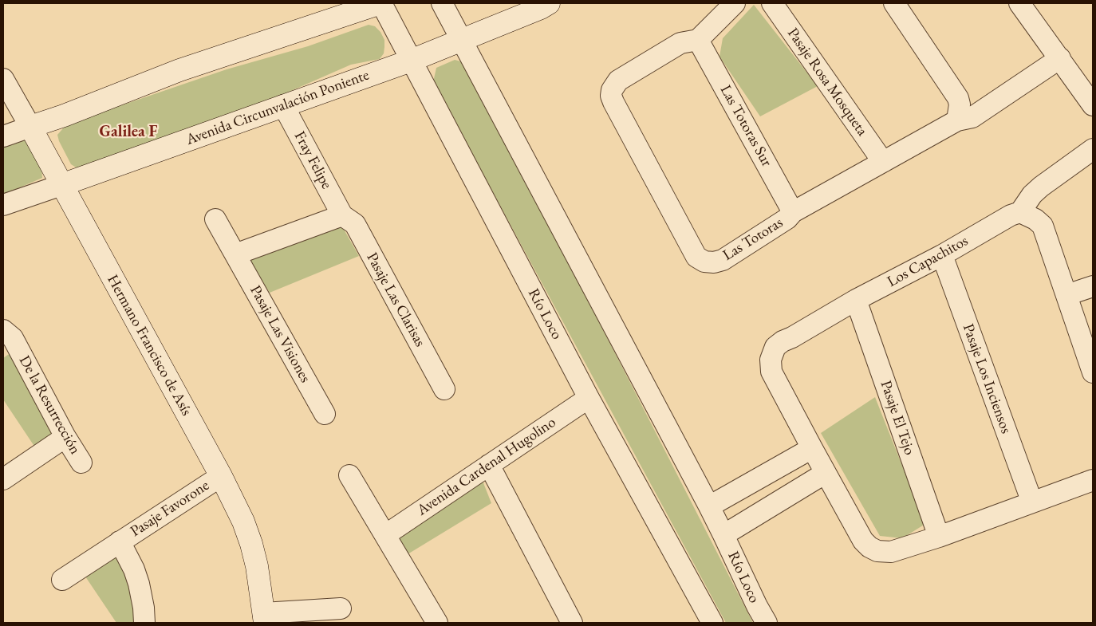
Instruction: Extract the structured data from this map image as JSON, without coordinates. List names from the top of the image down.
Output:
{
  "streets": {
    "street": [
      "Pasaje Rosa Mosqueta",
      "Avenida Circunvalación Poniente",
      "Las Totoras Sur",
      "Fray Felipe",
      "Las Totoras",
      "Los Capachitos",
      "Pasaje Las Clarisas",
      "Río Loco",
      "Pasaje Las Visiones",
      "Hermano Francisco de Asís",
      "Pasaje Los Inciensos",
      "De la Resurrección",
      "Pasaje El Tejo",
      "Avenida Cardenal Hugolino",
      "Pasaje Favorone"
    ]
  },
  "crossings": [
    ["Pasaje Rosa Mosqueta", "Las Totoras"],
    ["Avenida Circunvalación Poniente", "Fray Felipe"],
    ["Avenida Circunvalación Poniente", "Río Loco"],
    ["Avenida Circunvalación Poniente", "Hermano Francisco de Asís"],
    ["Las Totoras Sur", "Las Totoras"],
    ["Fray Felipe", "Pasaje Las Clarisas"],
    ["Los Capachitos", "Pasaje Los Inciensos"],
    ["Los Capachitos", "Pasaje El Tejo"],
    ["Río Loco", "Avenida Cardenal Hugolino"],
    ["Hermano Francisco de Asís", "Pasaje Favorone"]
  ],
  "districts": ["Galilea F"]
}
